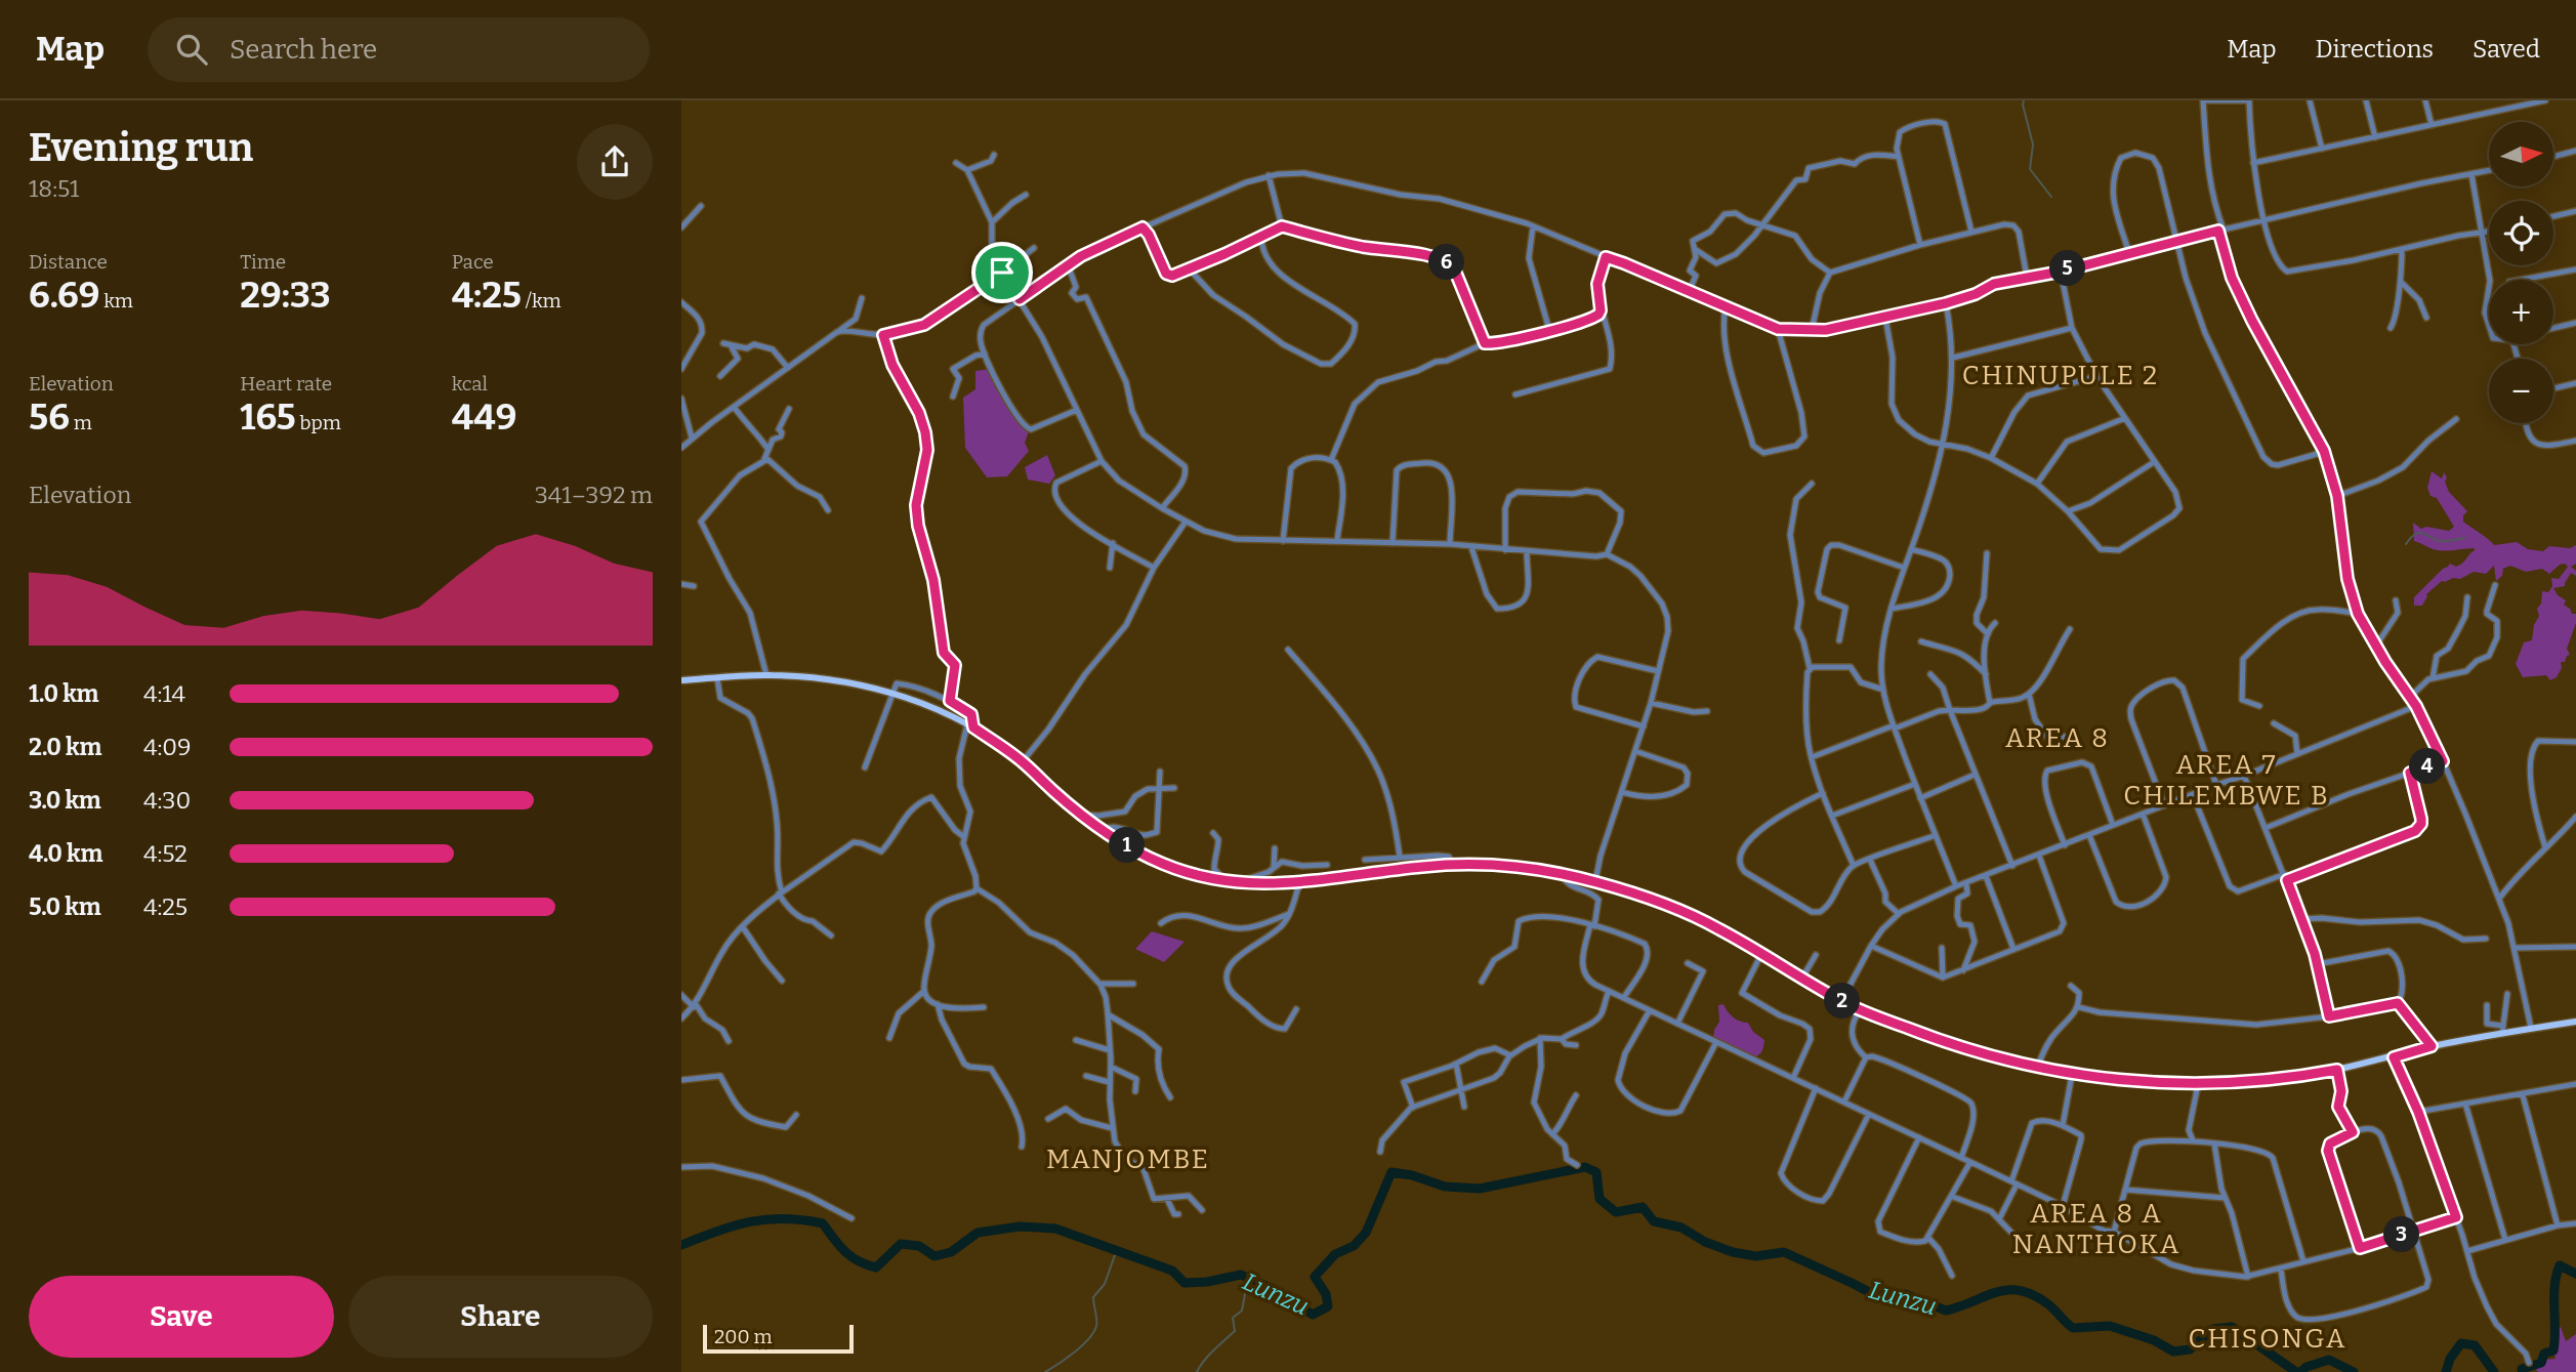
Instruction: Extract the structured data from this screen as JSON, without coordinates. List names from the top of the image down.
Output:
{
  "districts": [
    "CHINUPULE 2",
    "AREA 8",
    "AREA 7 CHILEMBWE B",
    "MANJOMBE",
    "AREA 8 A NANTHOKA",
    "CHISONGA"
  ],
  "water": ["Lunzu"],
  "scale_bar": "200 m",
  "north": "right",
  "page": {
    "header": "Map",
    "search": "Search here",
    "nav": ["Map", "Directions", "Saved"],
    "heading": ["Evening run", "18:51"],
    "map_buttons": ["+", "−"],
    "stats": [
      ["Distance", "6.69 km"],
      ["Time", "29:33"],
      ["Pace", "4:25 /km"],
      ["Elevation", "56 m"],
      ["Heart rate", "165 bpm"],
      ["kcal", "449"]
    ],
    "pins": [
      "6",
      "5",
      "4",
      "1",
      "2",
      "3"
    ],
    "chart": ["Elevation", "341–392 m"],
    "list": [
      {
        "name": "1.0 km",
        "note": "4:14"
      },
      {
        "name": "2.0 km",
        "note": "4:09"
      },
      {
        "name": "3.0 km",
        "note": "4:30"
      },
      {
        "name": "4.0 km",
        "note": "4:52"
      },
      {
        "name": "5.0 km",
        "note": "4:25"
      }
    ],
    "buttons": ["Save", "Share"],
    "scale": "200 m"
  }
}
